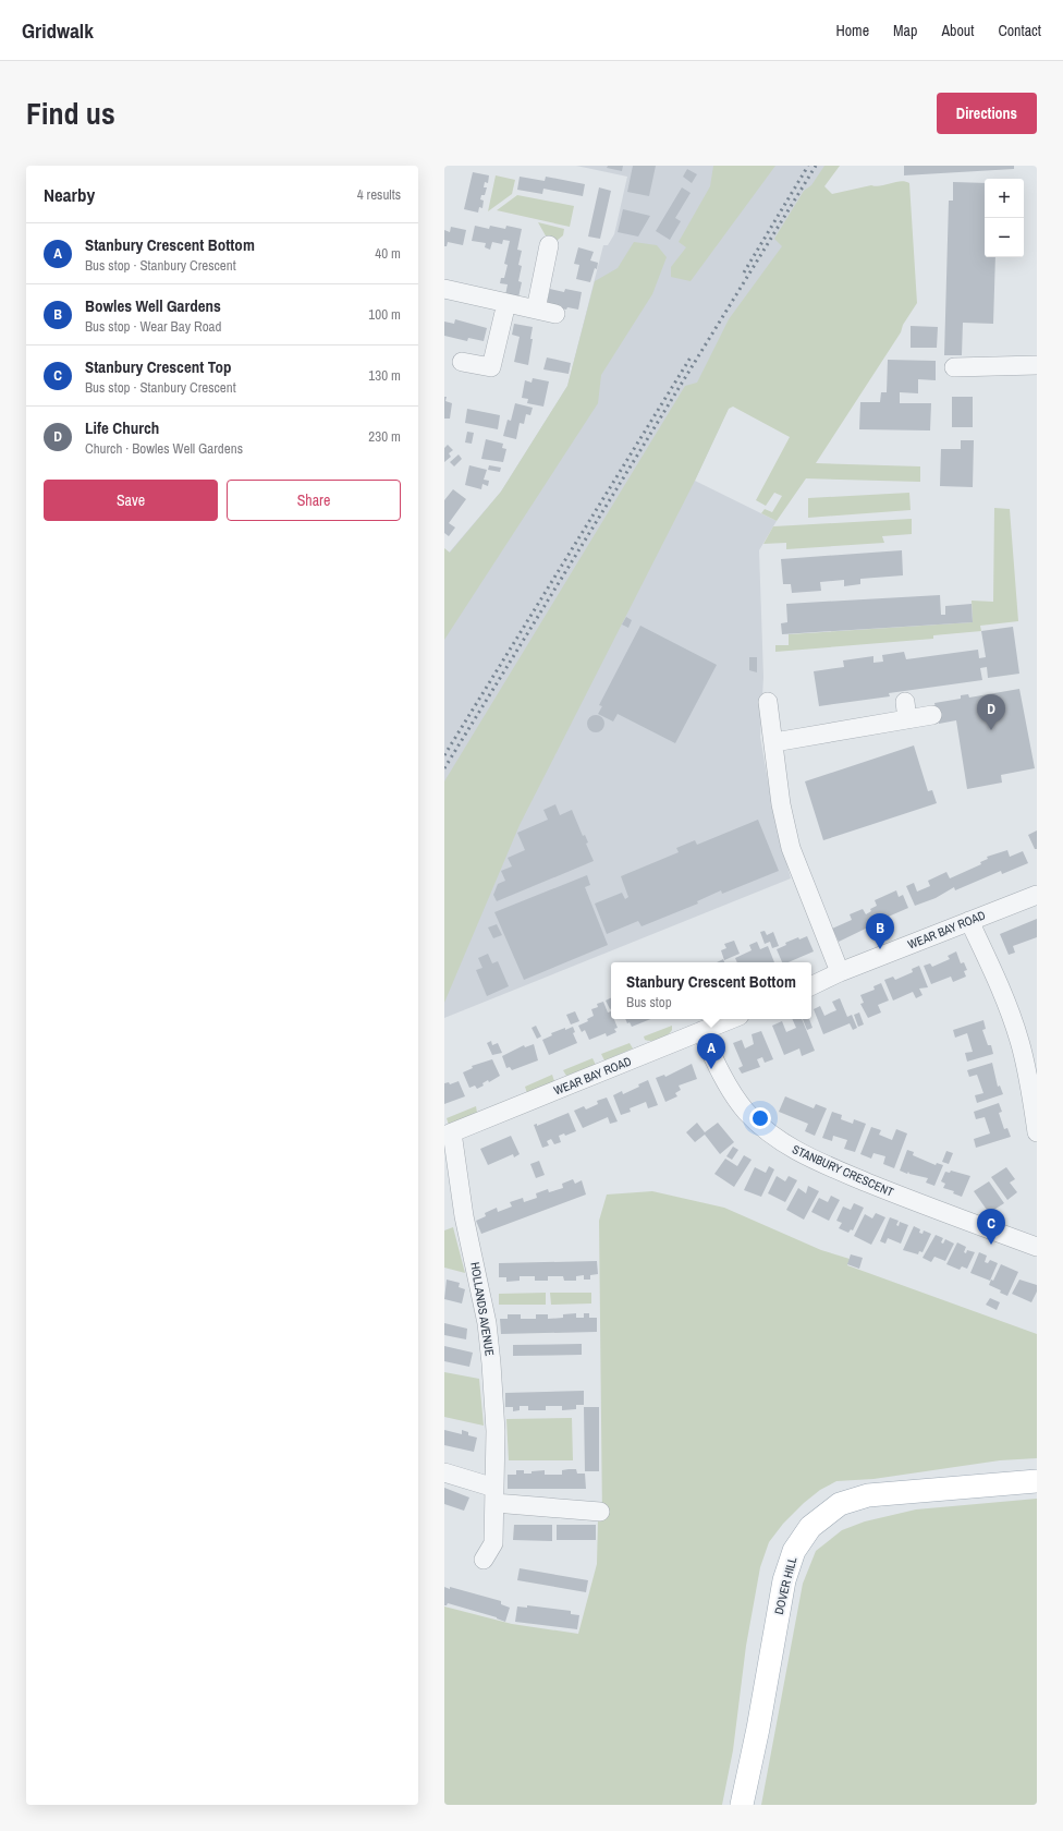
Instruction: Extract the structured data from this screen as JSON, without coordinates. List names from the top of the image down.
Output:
{
  "streets": {
    "main road": ["DOVER HILL"],
    "street": ["WEAR BAY ROAD", "STANBURY CRESCENT", "HOLLANDS AVENUE"]
  },
  "crossings": [
    ["WEAR BAY ROAD", "STANBURY CRESCENT"],
    ["WEAR BAY ROAD", "HOLLANDS AVENUE"]
  ],
  "page": {
    "header": "Gridwalk",
    "nav": [
      "Home",
      "Map",
      "About",
      "Contact"
    ],
    "title": "Find us",
    "buttons": [
      "Directions",
      ["Save", "Share"]
    ],
    "heading": ["Nearby", "4 results"],
    "map_buttons": ["+", "−"],
    "list": [
      {
        "mark": "A",
        "name": "Stanbury Crescent Bottom",
        "note": "Bus stop · Stanbury Crescent",
        "value": "40 m"
      },
      {
        "mark": "B",
        "name": "Bowles Well Gardens",
        "note": "Bus stop · Wear Bay Road",
        "value": "100 m"
      },
      {
        "mark": "C",
        "name": "Stanbury Crescent Top",
        "note": "Bus stop · Stanbury Crescent",
        "value": "130 m"
      },
      {
        "mark": "D",
        "name": "Life Church",
        "note": "Church · Bowles Well Gardens",
        "value": "230 m"
      }
    ],
    "pins": [
      "D",
      "B",
      "A",
      "C"
    ],
    "popup": ["Stanbury Crescent Bottom", "Bus stop"]
  }
}
